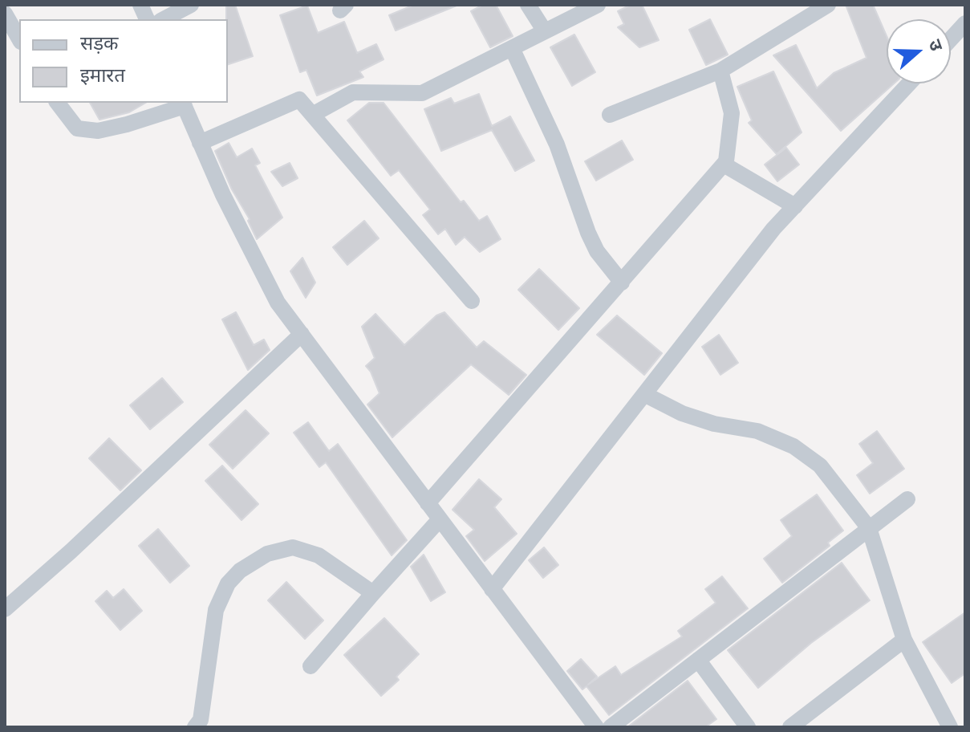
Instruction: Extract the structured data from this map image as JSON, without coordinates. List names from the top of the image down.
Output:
{
  "legend": ["सड़क", "इमारत"],
  "north": "right"
}
